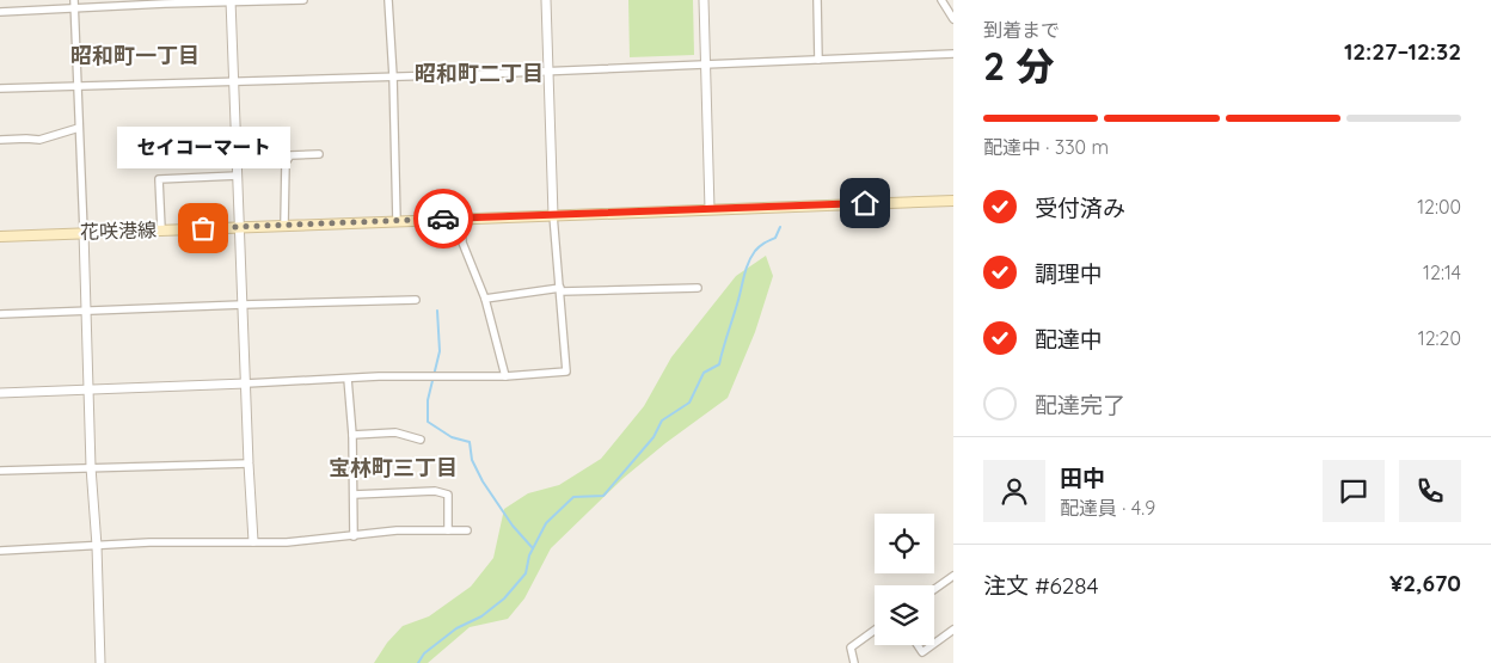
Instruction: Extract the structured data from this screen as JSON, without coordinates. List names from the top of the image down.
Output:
{
  "streets": {
    "main road": ["花咲港線"]
  },
  "districts": ["昭和町一丁目", "昭和町二丁目", "宝林町三丁目"],
  "places": ["セイコーマート"],
  "page": {
    "heading": ["2 分", "到着まで", "12:27–12:32"],
    "panel": [
      "田中",
      "配達員 · 4.9",
      "注文 #6284",
      "¥2,670"
    ],
    "bar": "配達中 · 330 m",
    "bubble": "セイコーマート",
    "list": [
      ["受付済み", "12:00"],
      ["調理中", "12:14"],
      ["配達中", "12:20"],
      "配達完了"
    ]
  }
}
